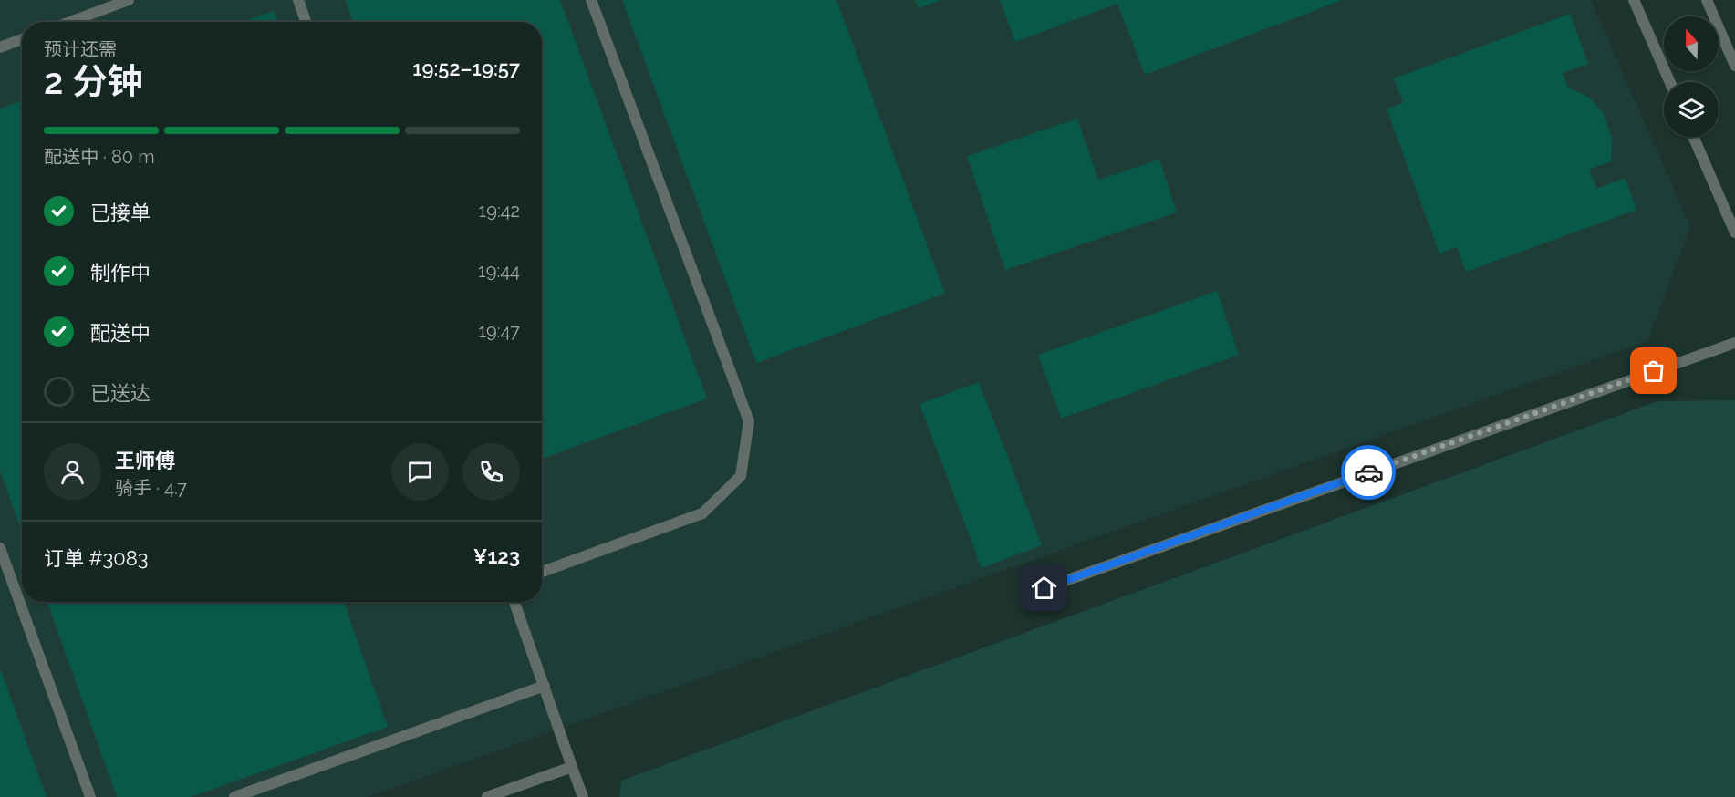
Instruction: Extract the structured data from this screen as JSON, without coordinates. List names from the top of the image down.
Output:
{
  "north": "top",
  "page": {
    "heading": ["2 分钟", "预计还需", "19:52–19:57"],
    "panel": [
      "王师傅",
      "骑手 · 4.7",
      "订单 #3083",
      "¥123"
    ],
    "bar": "配送中 · 80 m",
    "list": [
      ["已接单", "19:42"],
      ["制作中", "19:44"],
      ["配送中", "19:47"],
      "已送达"
    ]
  }
}
